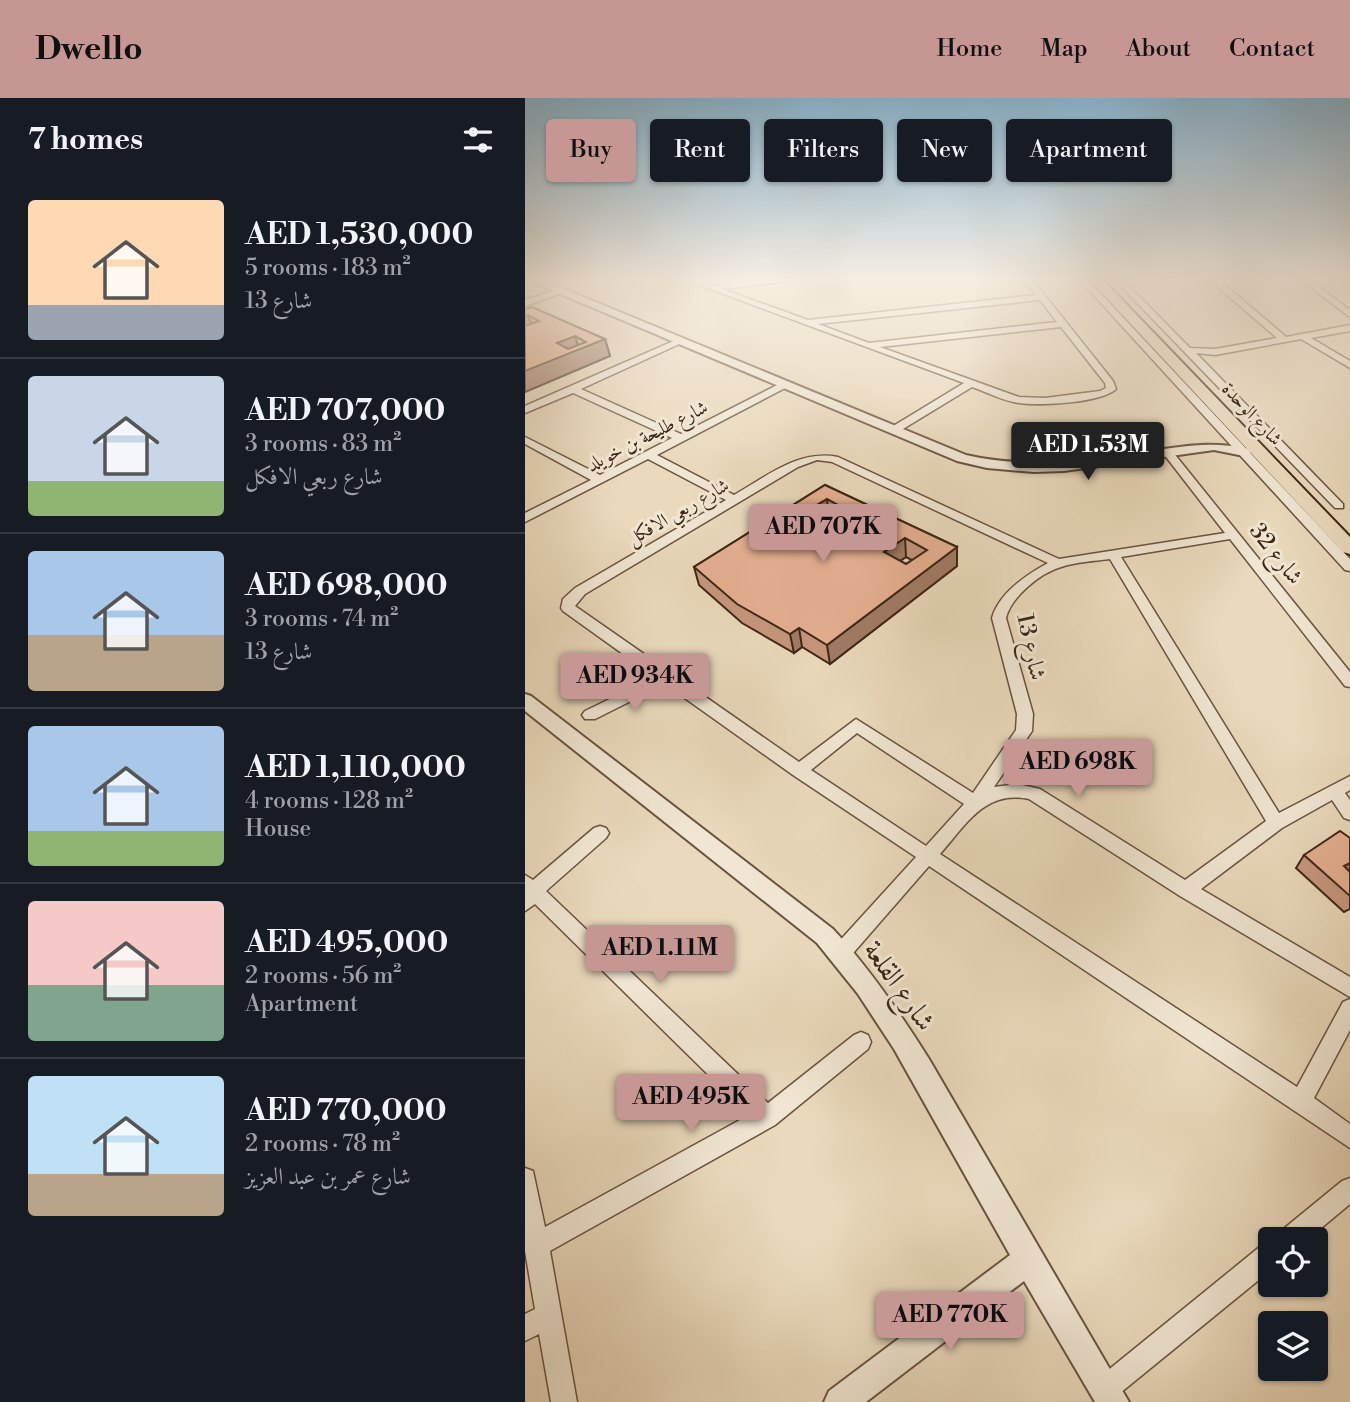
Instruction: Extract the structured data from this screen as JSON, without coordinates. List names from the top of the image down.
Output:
{
  "streets": {
    "main road": ["شارع الوحدة"],
    "street": [
      "شارع طليحة بن خويلد",
      "شارع ربعي الافكل",
      "شارع 32",
      "شارع 13",
      "شارع القلعة"
    ]
  },
  "crossings": [
    ["شارع ربعي الافكل", "شارع 13"],
    ["شارع 32", "شارع 13"]
  ],
  "page": {
    "header": "Dwello",
    "nav": [
      "Home",
      "Map",
      "About",
      "Contact"
    ],
    "heading": "7 homes",
    "chip": [
      "Buy",
      "Rent",
      "Filters",
      "New",
      "Apartment"
    ],
    "list": [
      {
        "name": "AED 1,530,000",
        "note": "5 rooms · 183 m² · شارع 13"
      },
      {
        "name": "AED 707,000",
        "note": "3 rooms · 83 m² · شارع ربعي الافكل"
      },
      {
        "name": "AED 698,000",
        "note": "3 rooms · 74 m² · شارع 13"
      },
      {
        "name": "AED 1,110,000",
        "note": "4 rooms · 128 m² · House"
      },
      {
        "name": "AED 495,000",
        "note": "2 rooms · 56 m² · Apartment"
      },
      {
        "name": "AED 770,000",
        "note": "2 rooms · 78 m² · شارع عمر بن عبد العزيز"
      }
    ],
    "price": [
      "AED 1.53M",
      "AED 707K",
      "AED 934K",
      "AED 698K",
      "AED 1.11M",
      "AED 495K",
      "AED 770K"
    ]
  }
}
